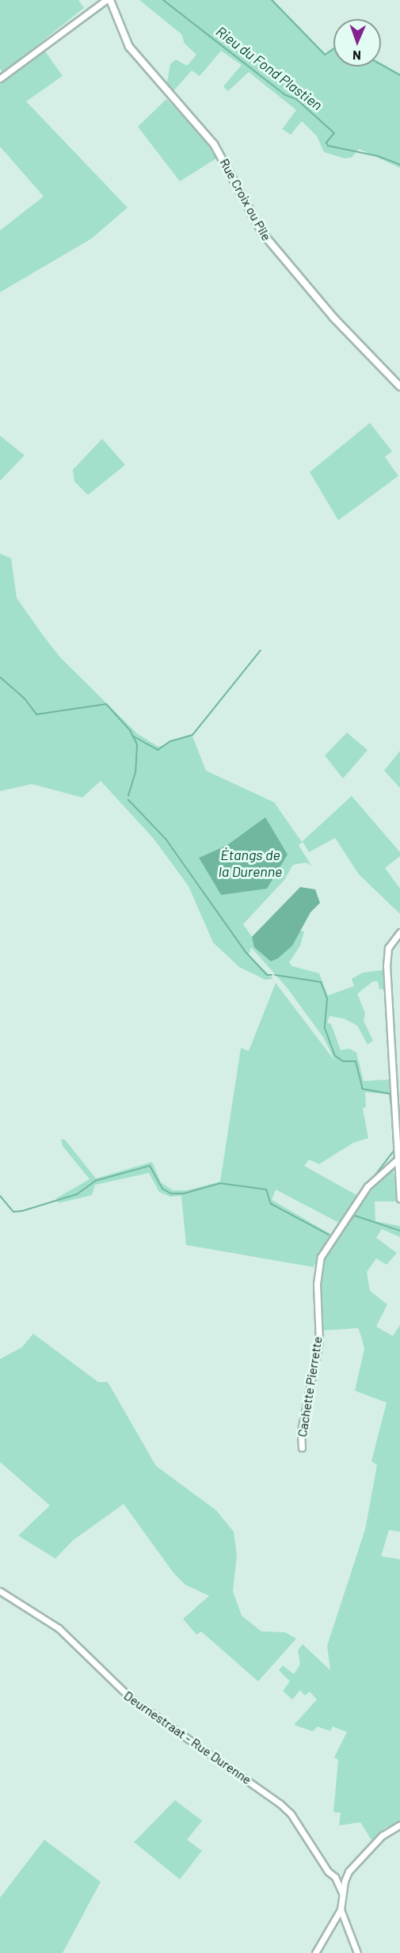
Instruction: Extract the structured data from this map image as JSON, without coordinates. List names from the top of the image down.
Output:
{
  "streets": {
    "street": ["Rue Croix ou Pile", "Cachette Pierrette", "Deurnestraat - Rue Durenne"]
  },
  "water": ["Rieu du Fond Plastien", "Étangs de la Durenne"],
  "north": "bottom"
}
